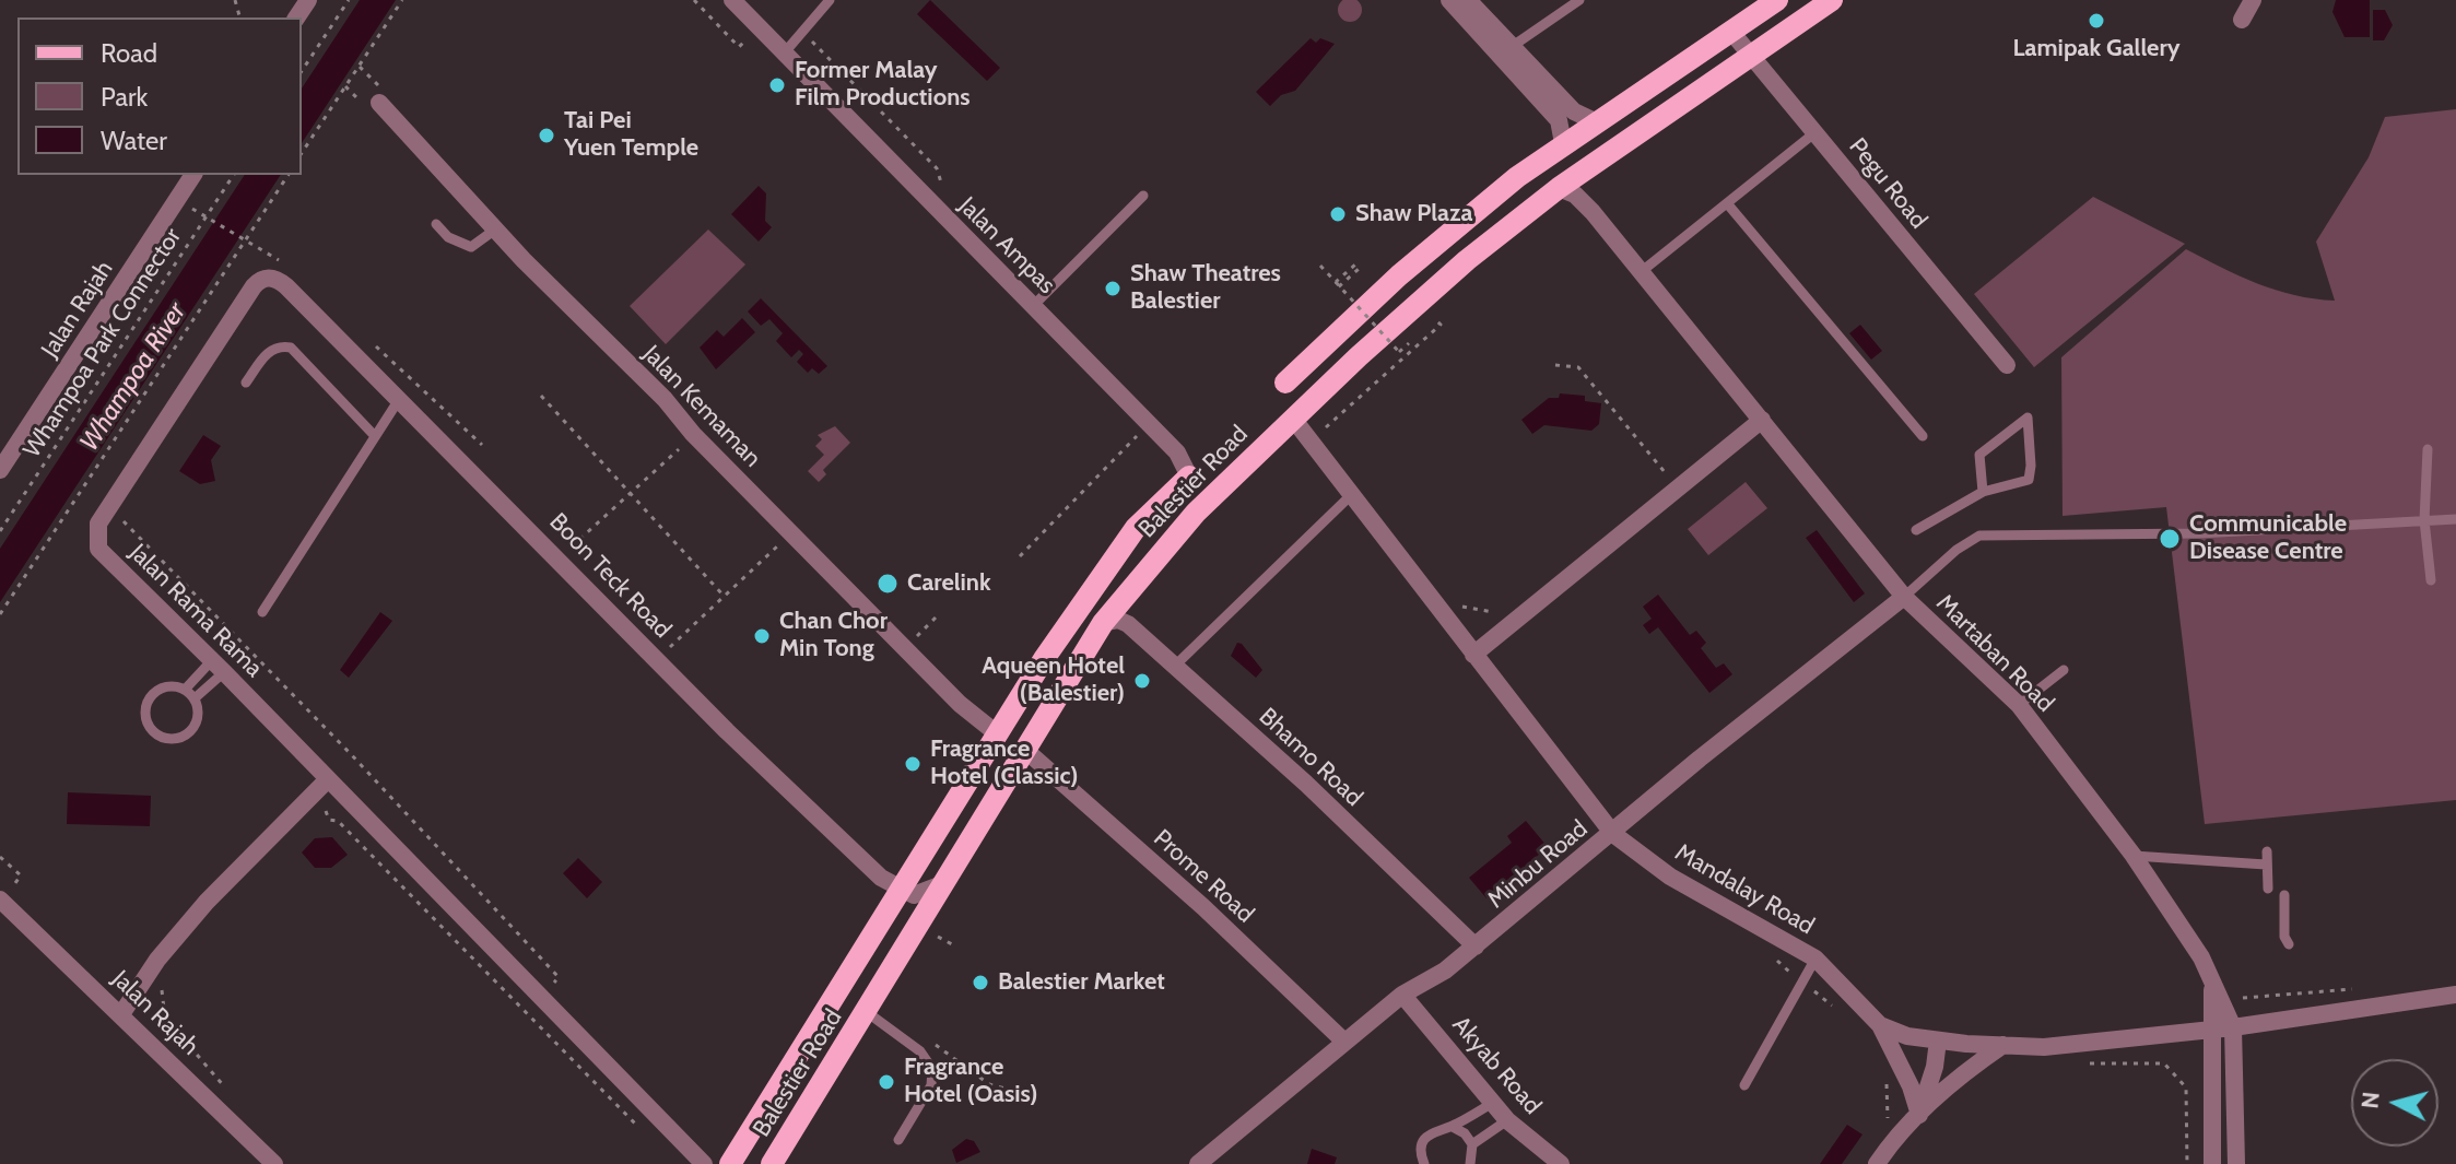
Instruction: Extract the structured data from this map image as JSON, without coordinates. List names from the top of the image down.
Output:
{
  "streets": {
    "main road": ["Balestier Road"],
    "street": [
      "Pegu Road",
      "Jalan Ampas",
      "Jalan Rajah",
      "Jalan Kemaman",
      "Boon Teck Road",
      "Jalan Rama Rama",
      "Martaban Road",
      "Bhamo Road",
      "Minbu Road",
      "Prome Road",
      "Mandalay Road",
      "Akyab Road"
    ],
    "path": ["Whampoa Park Connector"]
  },
  "crossings": [
    ["Pegu Road", "Balestier Road"],
    ["Jalan Ampas", "Balestier Road"],
    ["Jalan Kemaman", "Balestier Road"],
    ["Balestier Road", "Boon Teck Road"],
    ["Balestier Road", "Martaban Road"],
    ["Balestier Road", "Bhamo Road"],
    ["Balestier Road", "Prome Road"],
    ["Balestier Road", "Mandalay Road"],
    ["Boon Teck Road", "Jalan Rama Rama"],
    ["Martaban Road", "Minbu Road"],
    ["Bhamo Road", "Minbu Road"],
    ["Minbu Road", "Prome Road"],
    ["Minbu Road", "Mandalay Road"],
    ["Minbu Road", "Akyab Road"]
  ],
  "water": ["Whampoa River"],
  "places": [
    "Lamipak Gallery",
    "Former Malay Film Productions",
    "Tai Pei Yuen Temple",
    "Shaw Plaza",
    "Shaw Theatres Balestier",
    "Communicable Disease Centre",
    "Carelink",
    "Chan Chor Min Tong",
    "Aqueen Hotel (Balestier)",
    "Fragrance Hotel (Classic)",
    "Balestier Market",
    "Fragrance Hotel (Oasis)"
  ],
  "legend": ["Road", "Park", "Water"],
  "north": "left"
}
